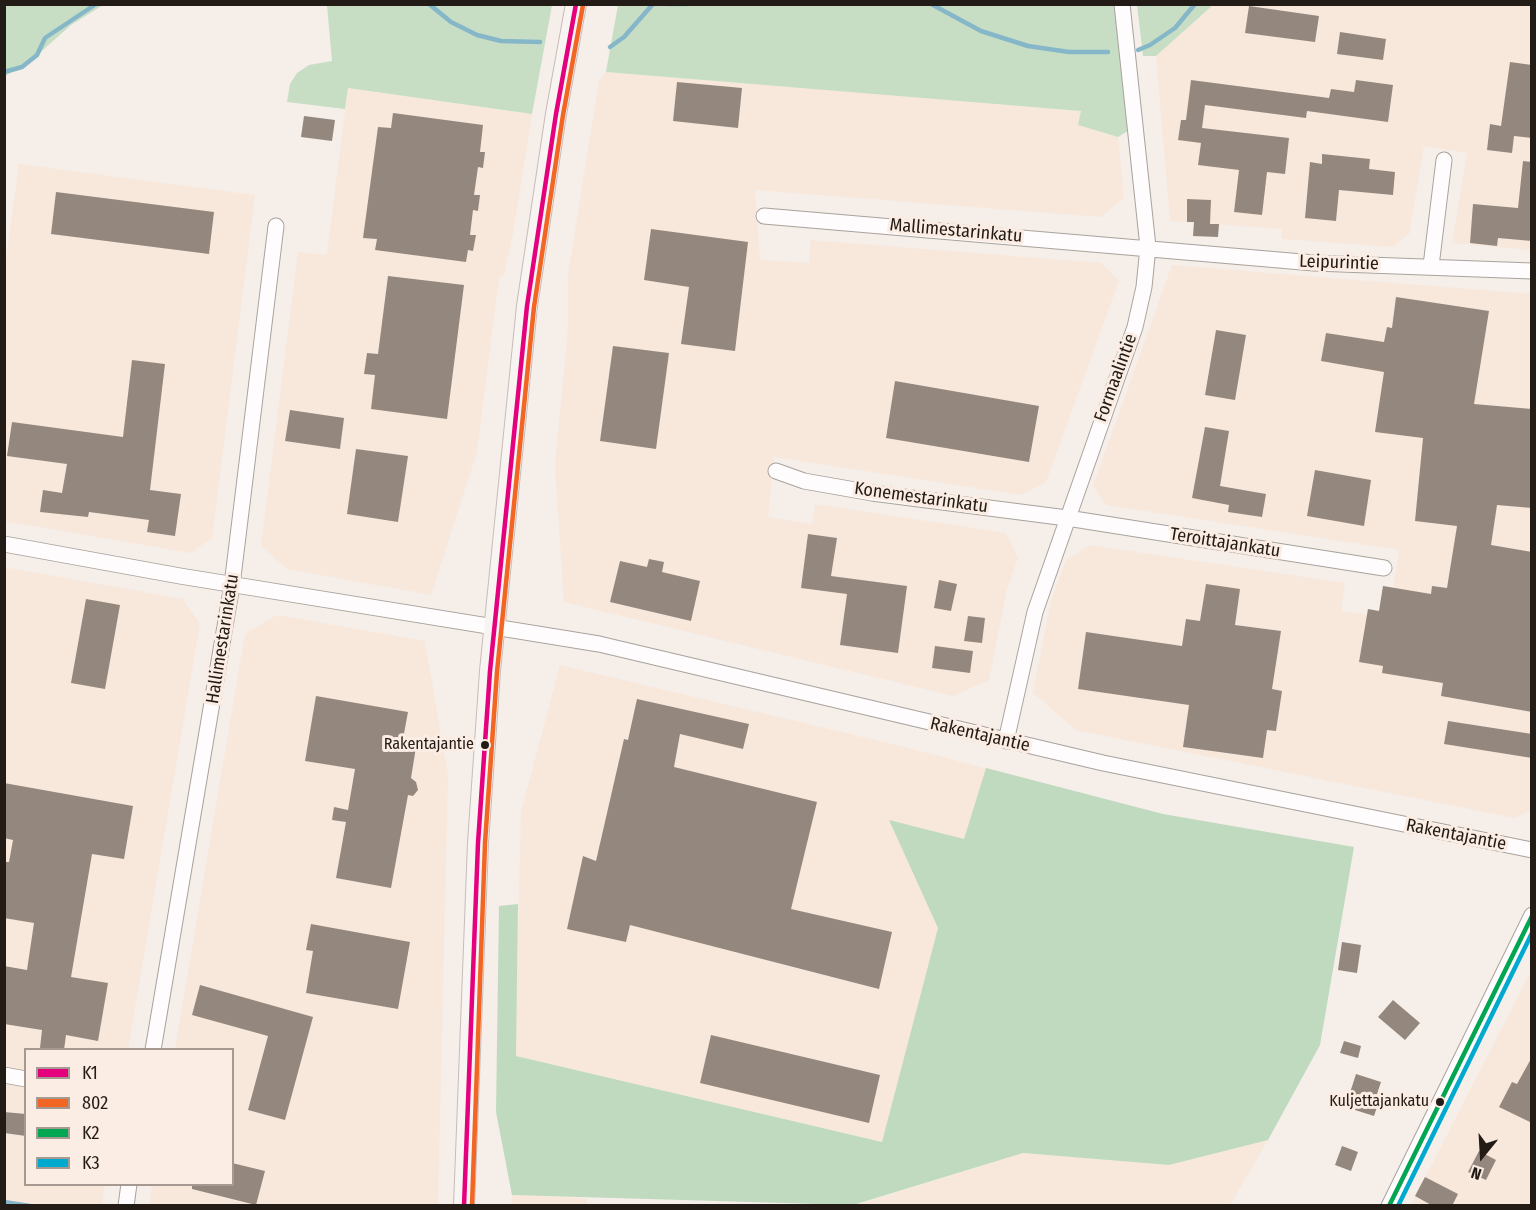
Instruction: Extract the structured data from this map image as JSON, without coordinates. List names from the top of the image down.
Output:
{
  "streets": {
    "street": [
      "Mallimestarinkatu",
      "Leipurintie",
      "Formaalintie",
      "Konemestarinkatu",
      "Teroittajankatu",
      "Hallimestarinkatu",
      "Rakentajantie"
    ]
  },
  "crossings": [
    ["Mallimestarinkatu", "Leipurintie"],
    ["Mallimestarinkatu", "Formaalintie"],
    ["Leipurintie", "Formaalintie"],
    ["Formaalintie", "Konemestarinkatu"],
    ["Formaalintie", "Teroittajankatu"],
    ["Formaalintie", "Rakentajantie"],
    ["Konemestarinkatu", "Teroittajankatu"],
    ["Hallimestarinkatu", "Rakentajantie"]
  ],
  "places": ["Rakentajantie", "Kuljettajankatu"],
  "lines": [
    "transit line K1",
    "transit line 802",
    "transit line K2",
    "transit line K3"
  ],
  "legend": [
    "K1",
    "802",
    "K2",
    "K3"
  ],
  "north": "bottom"
}
